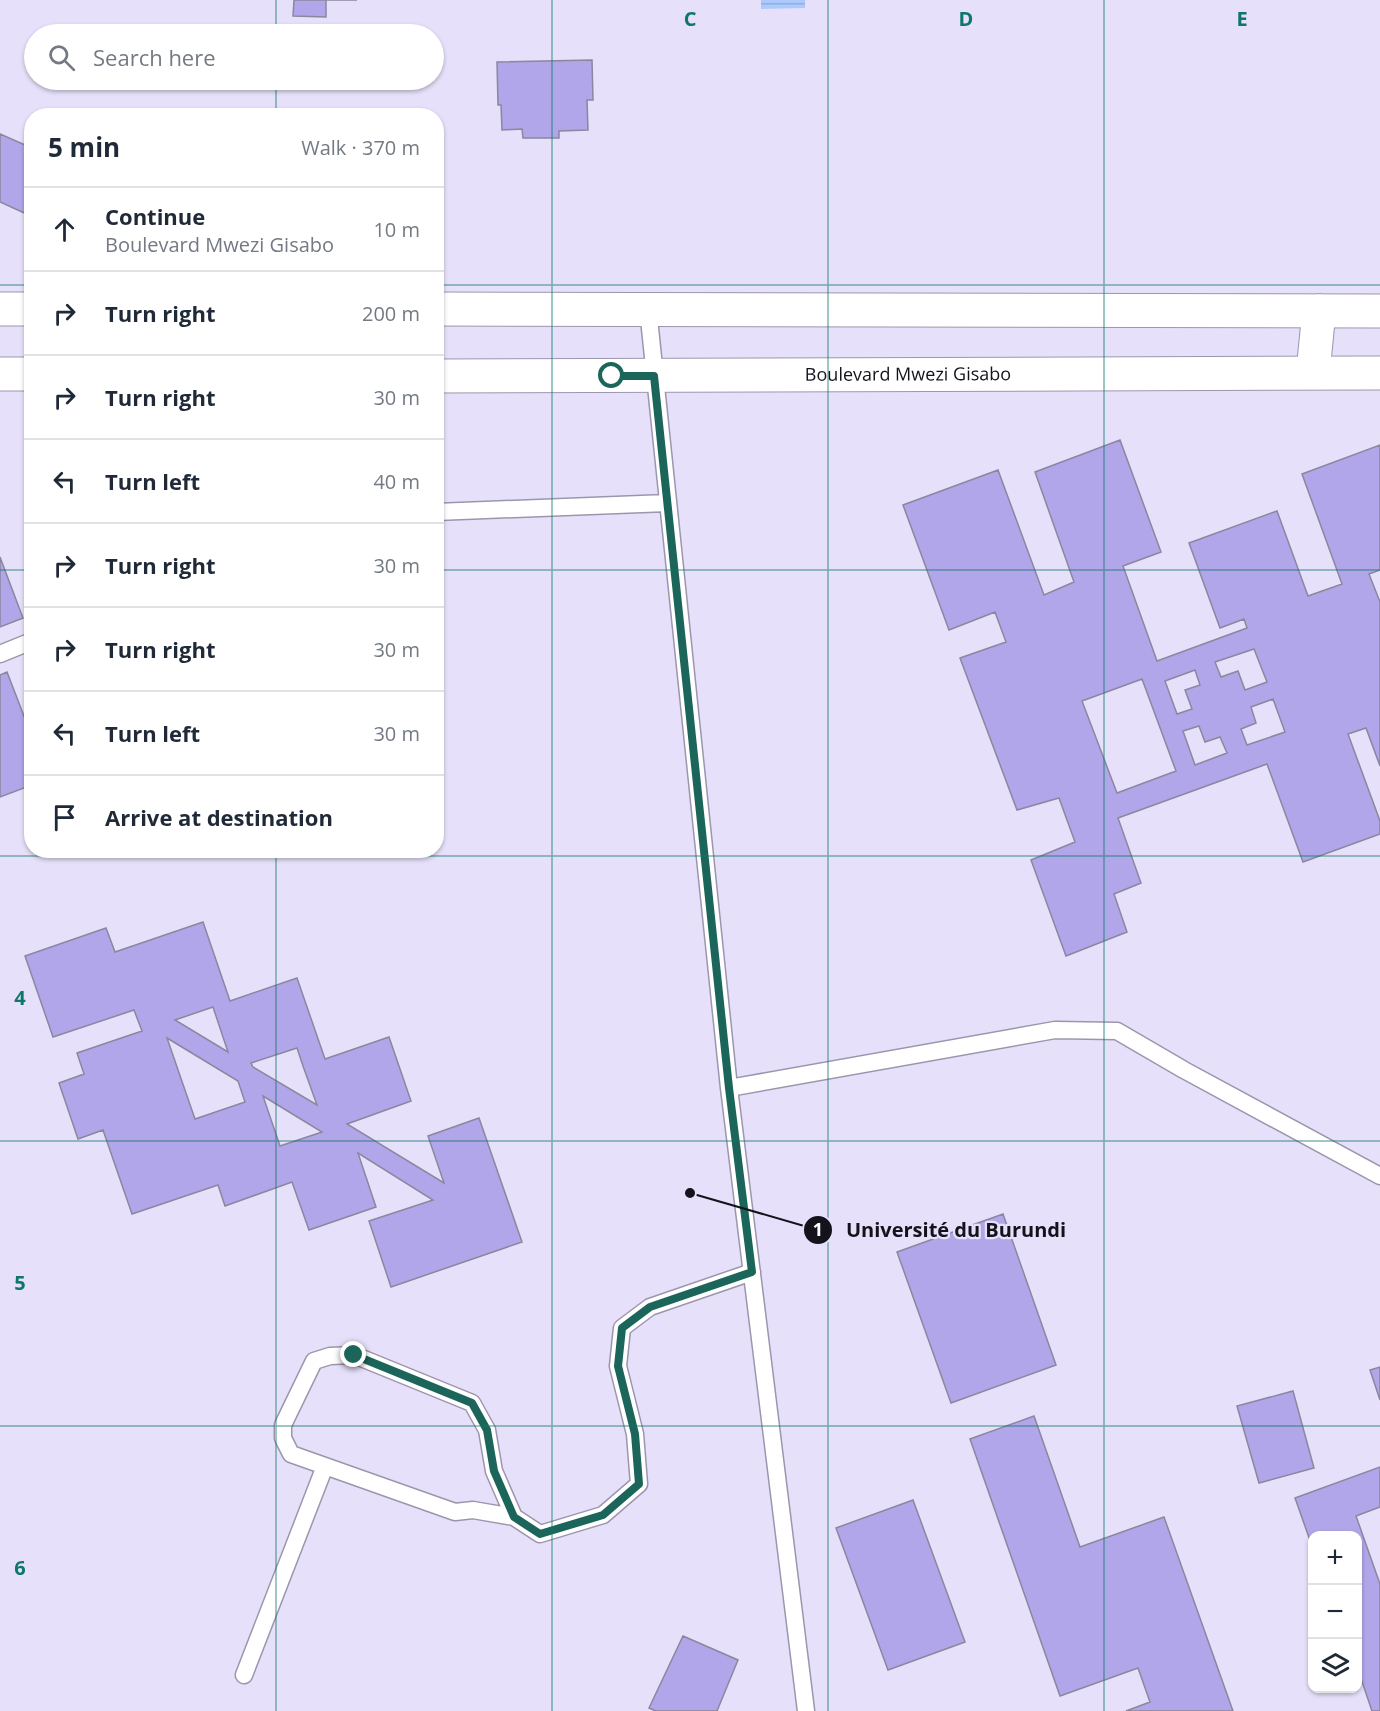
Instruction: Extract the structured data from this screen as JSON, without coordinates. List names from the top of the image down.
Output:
{
  "streets": {
    "main road": ["Boulevard Mwezi Gisabo"]
  },
  "places": ["Université du Burundi"],
  "page": {
    "search": "Search here",
    "heading": ["5 min", "Walk · 370 m"],
    "list": [
      ["Continue", "Boulevard Mwezi Gisabo", "10 m"],
      ["Turn right", "200 m"],
      ["Turn right", "30 m"],
      ["Turn left", "40 m"],
      ["Turn right", "30 m"],
      ["Turn right", "30 m"],
      ["Turn left", "30 m"],
      "Arrive at destination"
    ],
    "map_buttons": ["+", "−"]
  },
  "grid": {
    "columns": ["C", "D", "E"],
    "rows": ["4", "5", "6"]
  }
}
